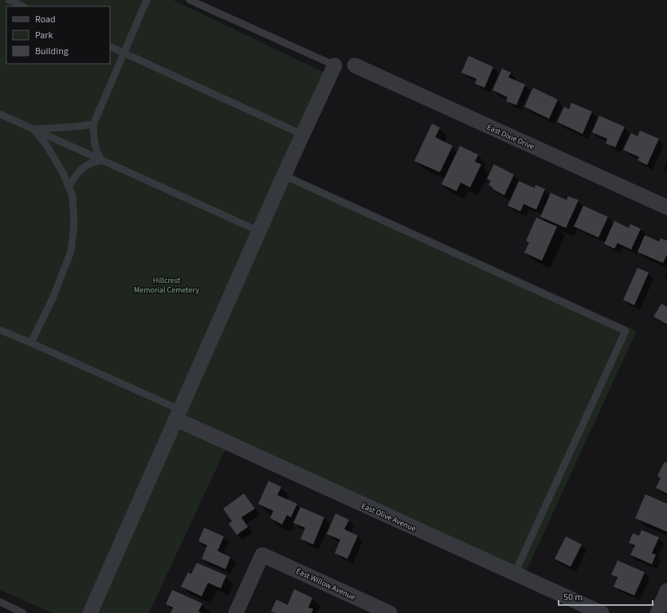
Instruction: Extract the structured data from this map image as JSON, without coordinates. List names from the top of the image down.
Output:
{
  "streets": {
    "street": ["East Dixie Drive", "East Olive Avenue", "East Willow Avenue"]
  },
  "parks": ["Hillcrest Memorial Cemetery"],
  "legend": ["Road", "Park", "Building"],
  "scale_bar": "50 m"
}
